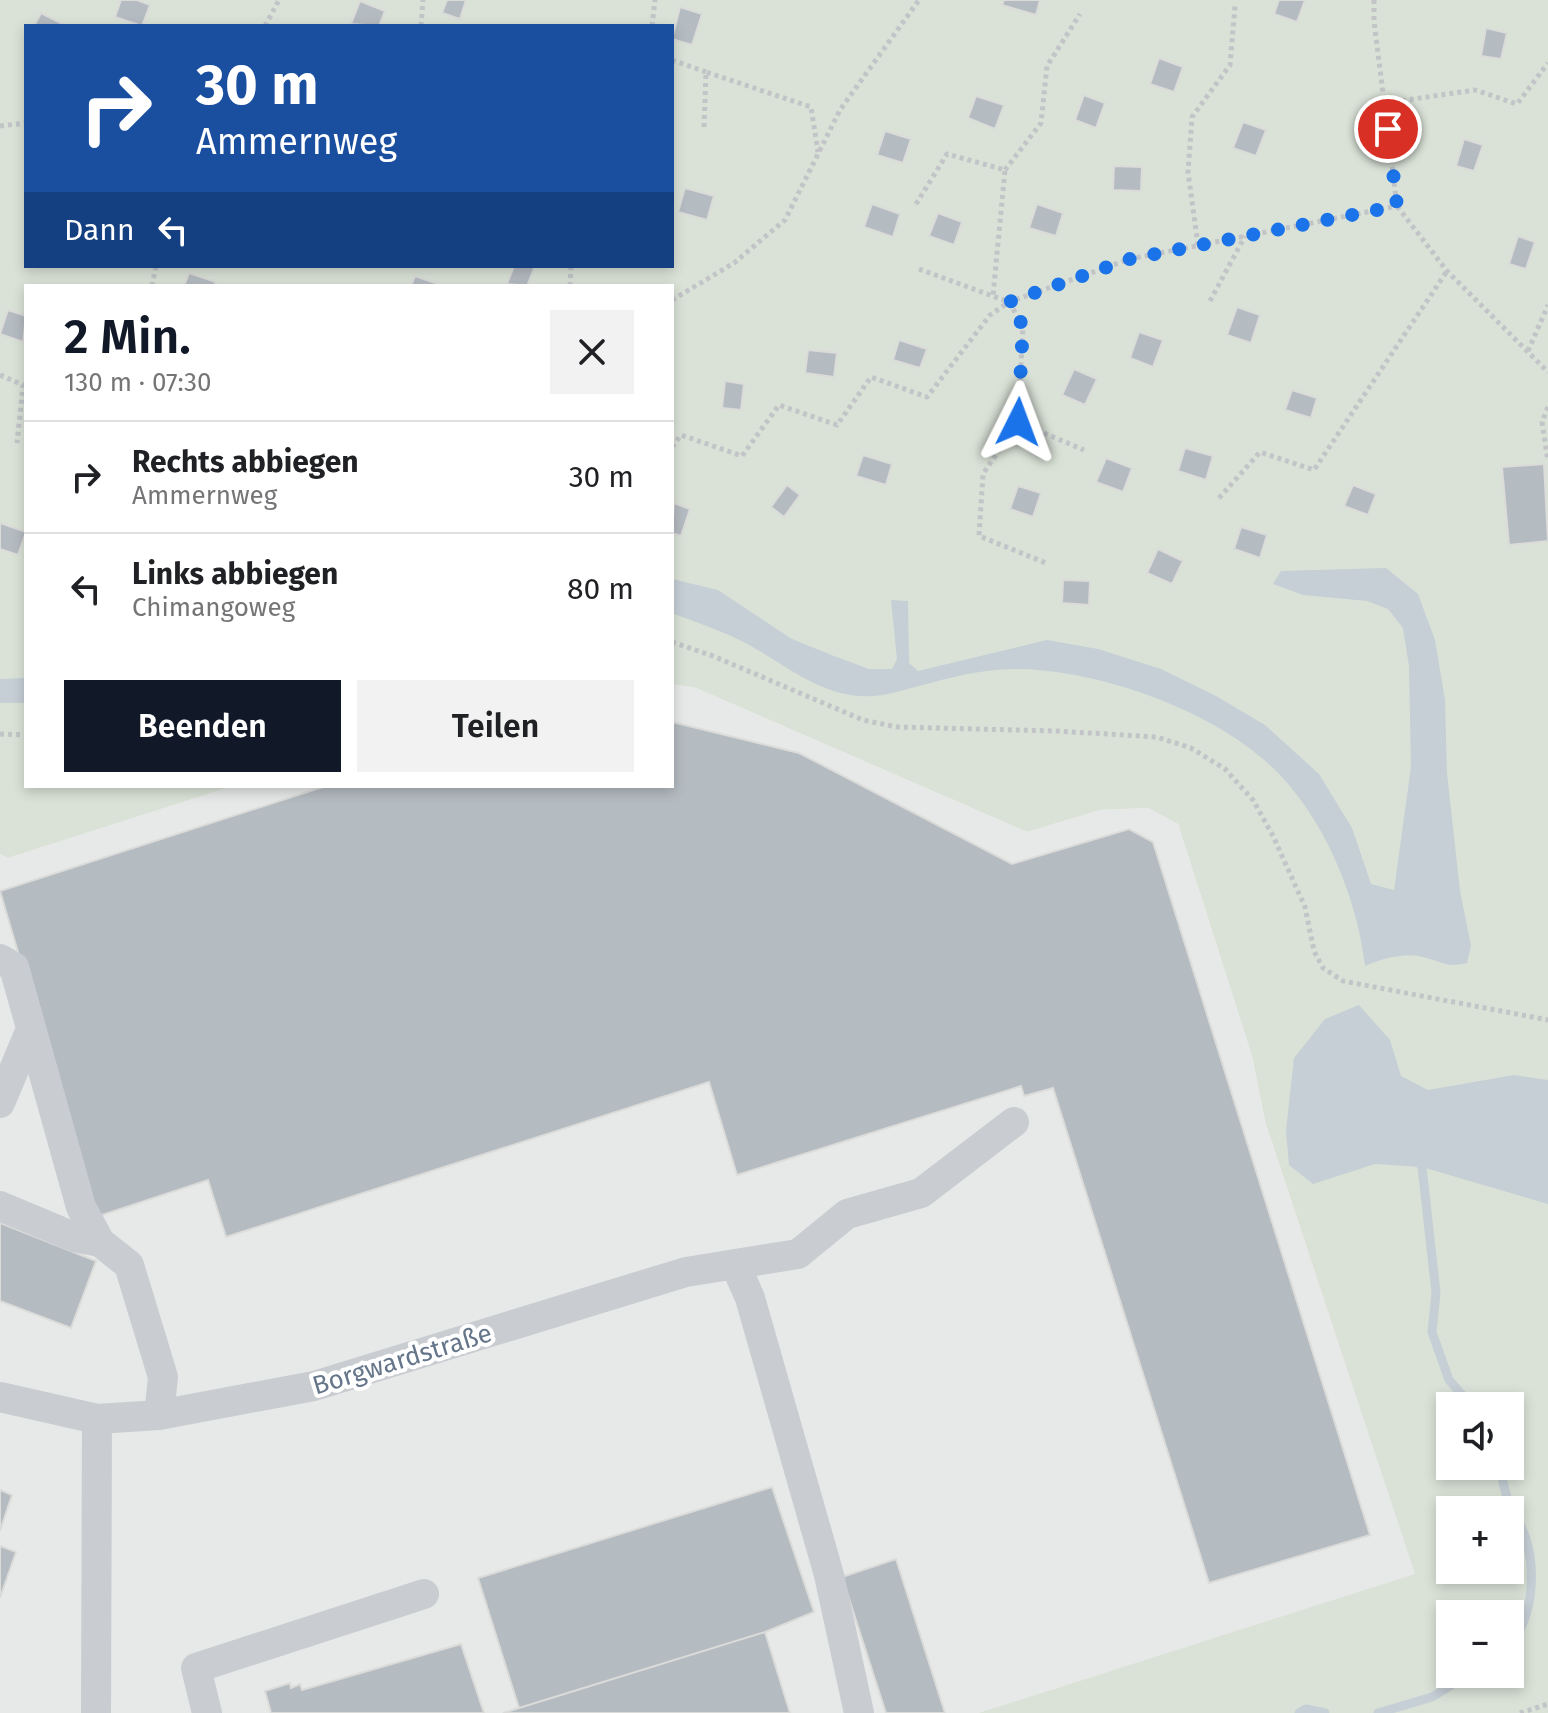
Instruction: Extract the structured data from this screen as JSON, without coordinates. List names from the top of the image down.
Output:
{
  "streets": {
    "street": ["Borgwardstraße"]
  },
  "page": {
    "turn": ["30 m", "Ammernweg"],
    "then": "Dann",
    "heading": ["2 Min.", "130 m · 07:30"],
    "list": [
      {
        "name": "Rechts abbiegen",
        "note": "Ammernweg",
        "value": "30 m"
      },
      {
        "name": "Links abbiegen",
        "note": "Chimangoweg",
        "value": "80 m"
      }
    ],
    "buttons": ["Beenden", "Teilen"],
    "map_buttons": ["+", "−"]
  }
}
